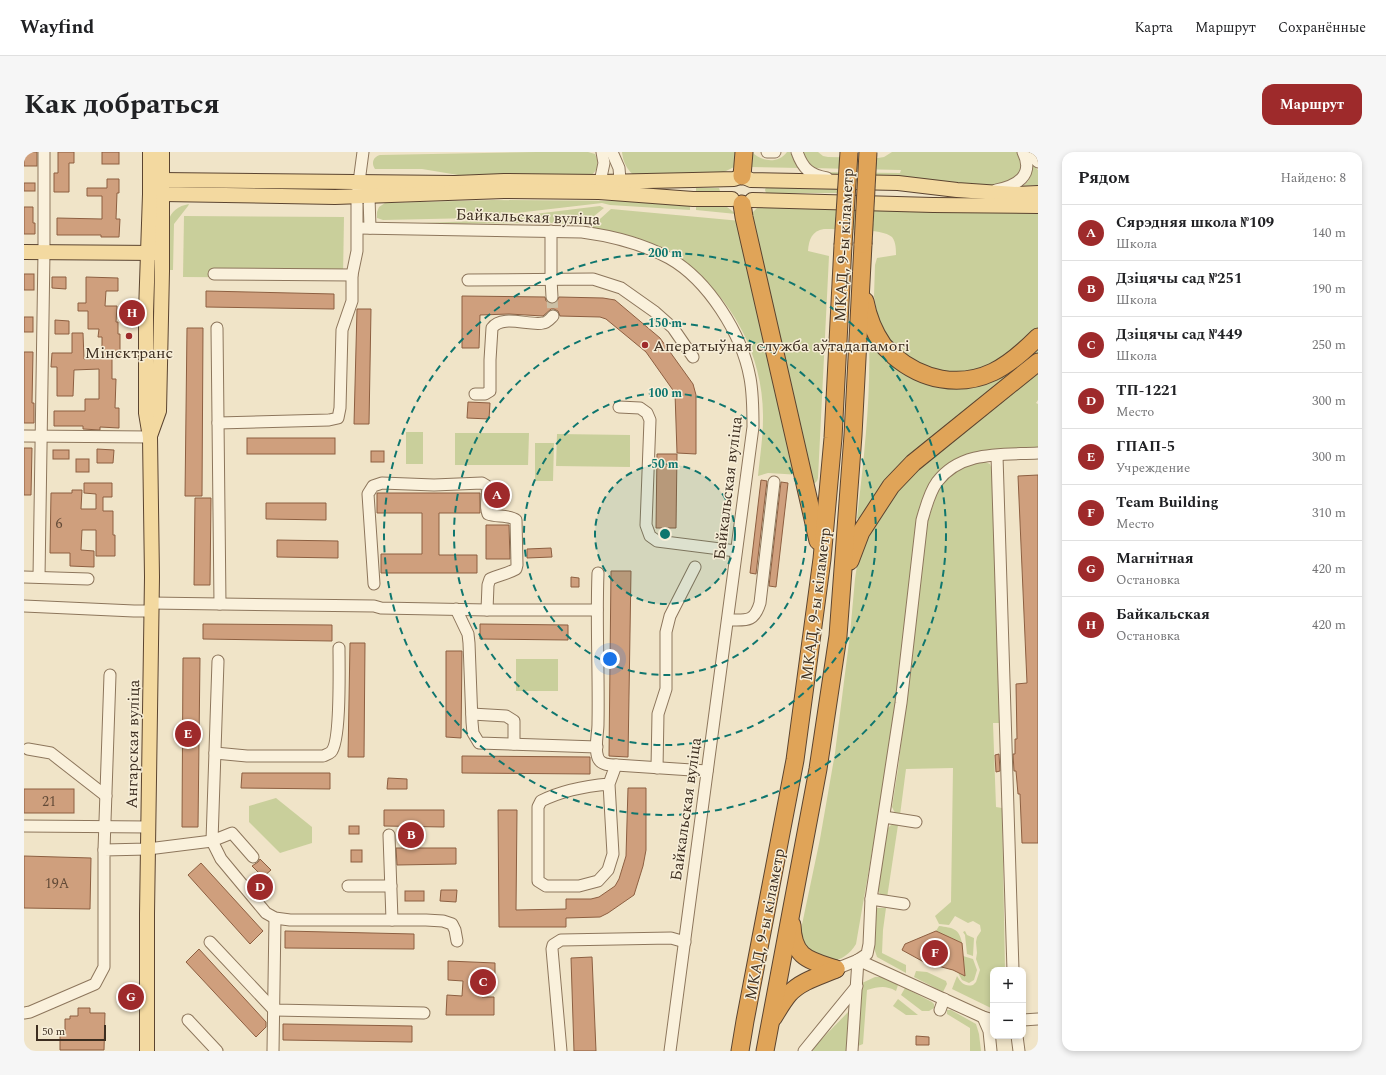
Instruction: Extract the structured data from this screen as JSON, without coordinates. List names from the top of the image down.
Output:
{
  "streets": {
    "highway": ["МКАД, 9-ы кіламетр"],
    "main road": ["Ангарская вуліца"],
    "street": ["Байкальская вуліца"]
  },
  "places": ["Мінсктранс", "Аператыўная служба аўтадапамогі"],
  "house_numbers": ["6", "21", "19А"],
  "scale_bar": "50 m",
  "page": {
    "header": "Wayfind",
    "nav": ["Карта", "Маршрут", "Сохранённые"],
    "title": "Как добраться",
    "buttons": "Маршрут",
    "heading": ["Рядом", "Найдено: 8"],
    "list": [
      {
        "mark": "A",
        "name": "Сярэдняя школа №109",
        "note": "Школа",
        "value": "140 m"
      },
      {
        "mark": "B",
        "name": "Дзіцячы сад №251",
        "note": "Школа",
        "value": "190 m"
      },
      {
        "mark": "C",
        "name": "Дзіцячы сад №449",
        "note": "Школа",
        "value": "250 m"
      },
      {
        "mark": "D",
        "name": "ТП-1221",
        "note": "Место",
        "value": "300 m"
      },
      {
        "mark": "E",
        "name": "ГПАП-5",
        "note": "Учреждение",
        "value": "300 m"
      },
      {
        "mark": "F",
        "name": "Team Building",
        "note": "Место",
        "value": "310 m"
      },
      {
        "mark": "G",
        "name": "Магнітная",
        "note": "Остановка",
        "value": "420 m"
      },
      {
        "mark": "H",
        "name": "Байкальская",
        "note": "Остановка",
        "value": "420 m"
      }
    ],
    "pins": [
      "H",
      "A",
      "E",
      "B",
      "D",
      "F",
      "C",
      "G"
    ],
    "map_buttons": ["+", "−"],
    "scale": "50 m"
  },
  "rings": [
    "200 m",
    "150 m",
    "100 m",
    "50 m"
  ]
}
